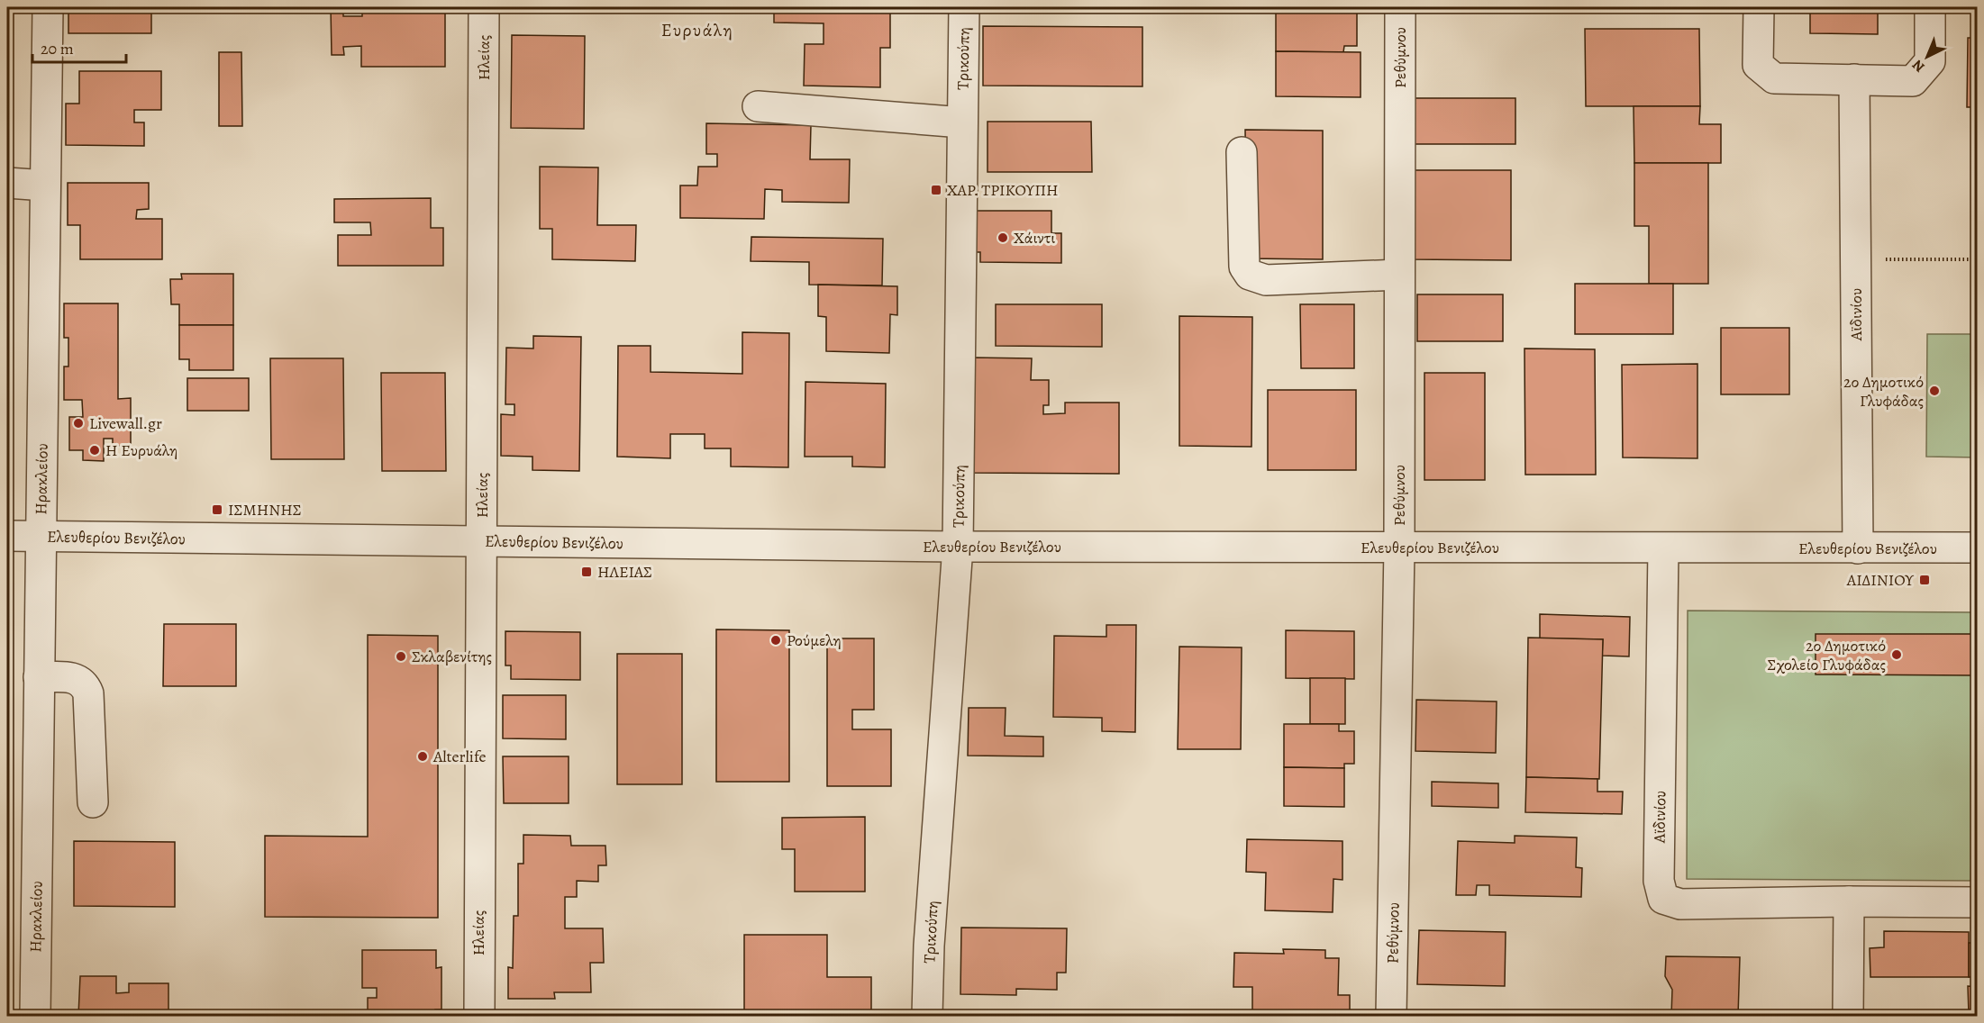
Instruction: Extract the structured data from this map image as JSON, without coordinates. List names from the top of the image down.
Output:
{
  "streets": {
    "street": [
      "Ηλείας",
      "Ρεθύμνου",
      "Τρικούπη",
      "Αϊδινίου",
      "Ηρακλείου",
      "Ελευθερίου Βενιζέλου"
    ]
  },
  "crossings": [
    ["Ηλείας", "Ελευθερίου Βενιζέλου"],
    ["Ρεθύμνου", "Ελευθερίου Βενιζέλου"],
    ["Τρικούπη", "Ελευθερίου Βενιζέλου"],
    ["Αϊδινίου", "Ελευθερίου Βενιζέλου"],
    ["Ηρακλείου", "Ελευθερίου Βενιζέλου"]
  ],
  "districts": ["Ευρυάλη"],
  "places": {
    "transit": [
      "ΧΑΡ. ΤΡΙΚΟΥΠΗ",
      "ΙΣΜΗΝΗΣ",
      "ΗΛΕΙΑΣ",
      "ΑΙΔΙΝΙΟΥ"
    ],
    "other": [
      "Χάιντι",
      "2ο Δημοτικό Γλυφάδας",
      "Livewall.gr",
      "Η Ευρυάλη",
      "Ρούμελη",
      "2ο Δημοτικό Σχολείο Γλυφάδας",
      "Σκλαβενίτης",
      "Alterlife"
    ]
  },
  "scale_bar": "20 m",
  "north": "bottom left"
}
